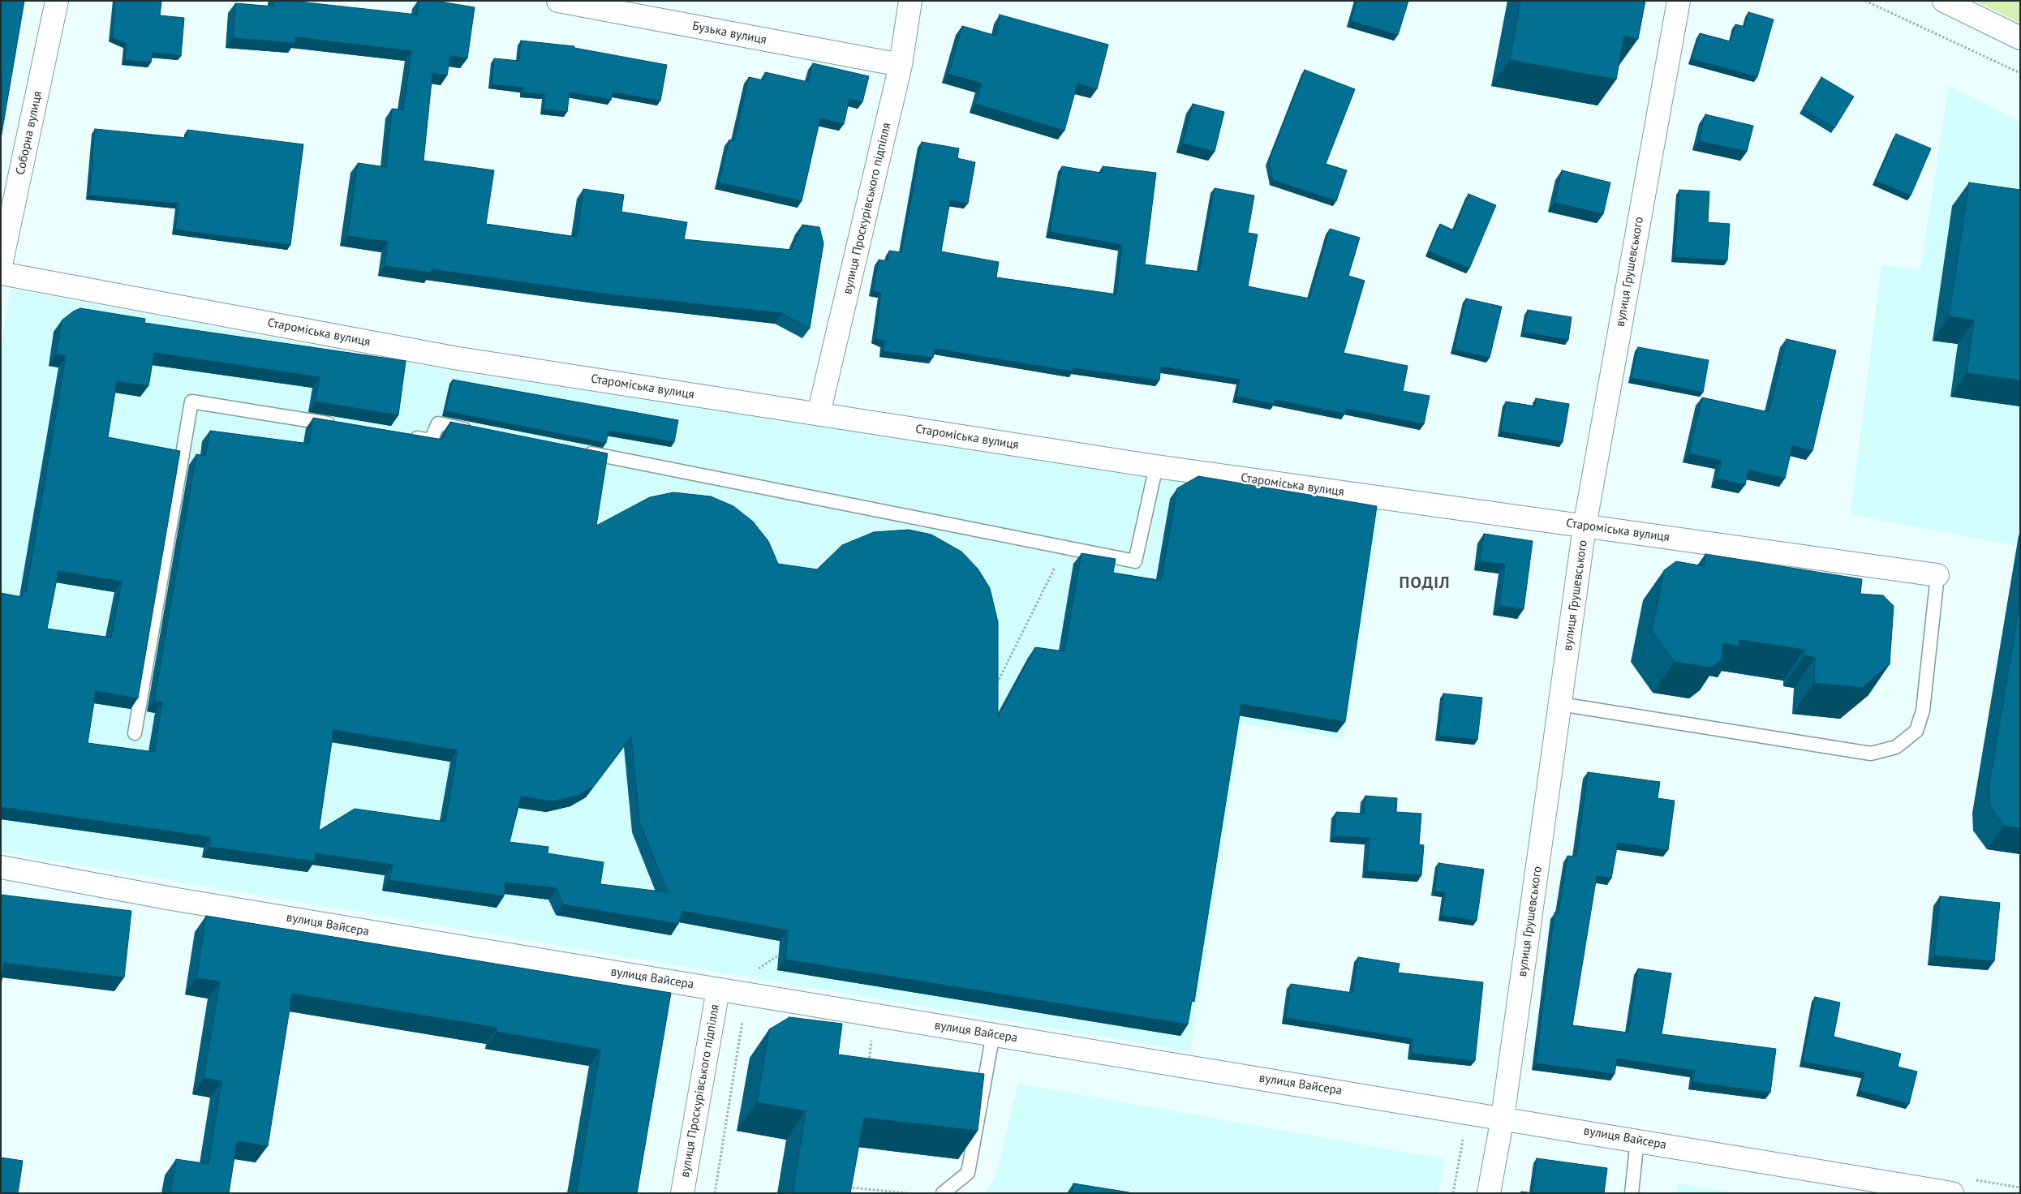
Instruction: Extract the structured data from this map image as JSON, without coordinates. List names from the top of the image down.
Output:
{
  "streets": {
    "street": [
      "Бузька вулиця",
      "Соборна вулиця",
      "вулиця Проскурівського підпілля",
      "вулиця Грушевського",
      "Староміська вулиця",
      "вулиця Вайсера"
    ]
  },
  "crossings": [
    ["Бузька вулиця", "вулиця Проскурівського підпілля"],
    ["вулиця Проскурівського підпілля", "Староміська вулиця"],
    ["вулиця Проскурівського підпілля", "вулиця Вайсера"],
    ["вулиця Грушевського", "Староміська вулиця"],
    ["вулиця Грушевського", "вулиця Вайсера"]
  ],
  "districts": ["ПОДІЛ"]
}
